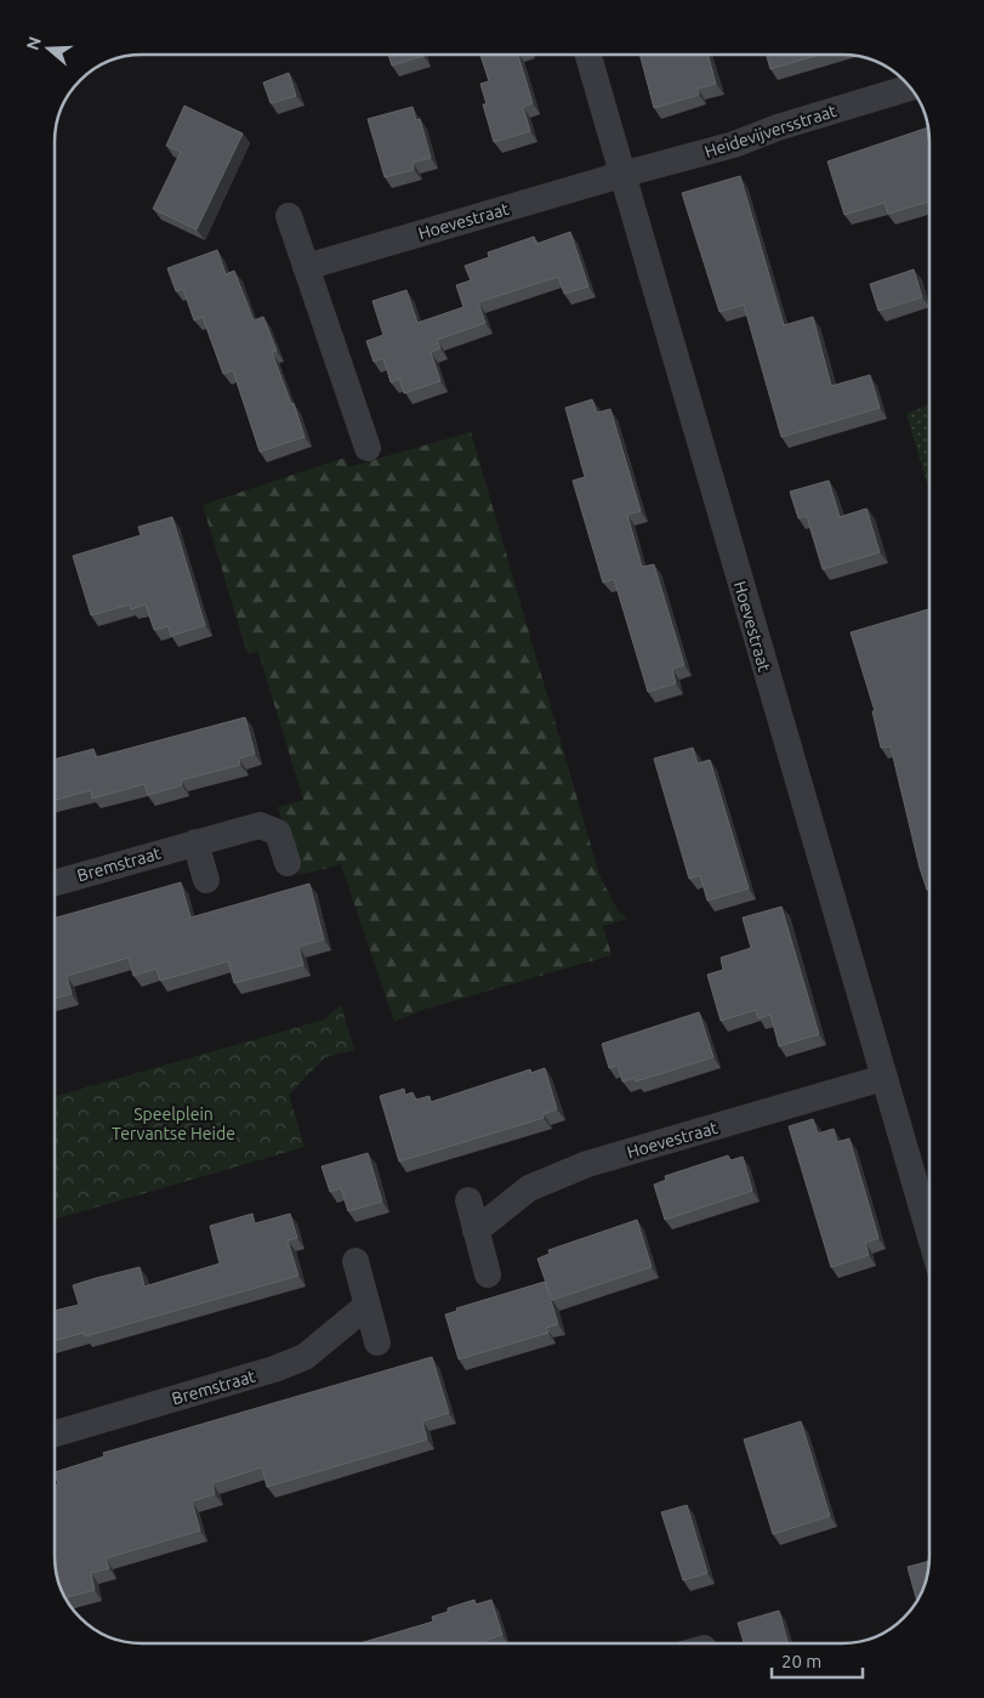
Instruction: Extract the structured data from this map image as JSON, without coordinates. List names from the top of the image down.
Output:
{
  "streets": {
    "street": ["Heidevijversstraat", "Hoevestraat", "Bremstraat"]
  },
  "crossings": [
    ["Heidevijversstraat", "Hoevestraat"]
  ],
  "parks": ["Speelplein Tervantse Heide"],
  "scale_bar": "20 m",
  "north": "left"
}
